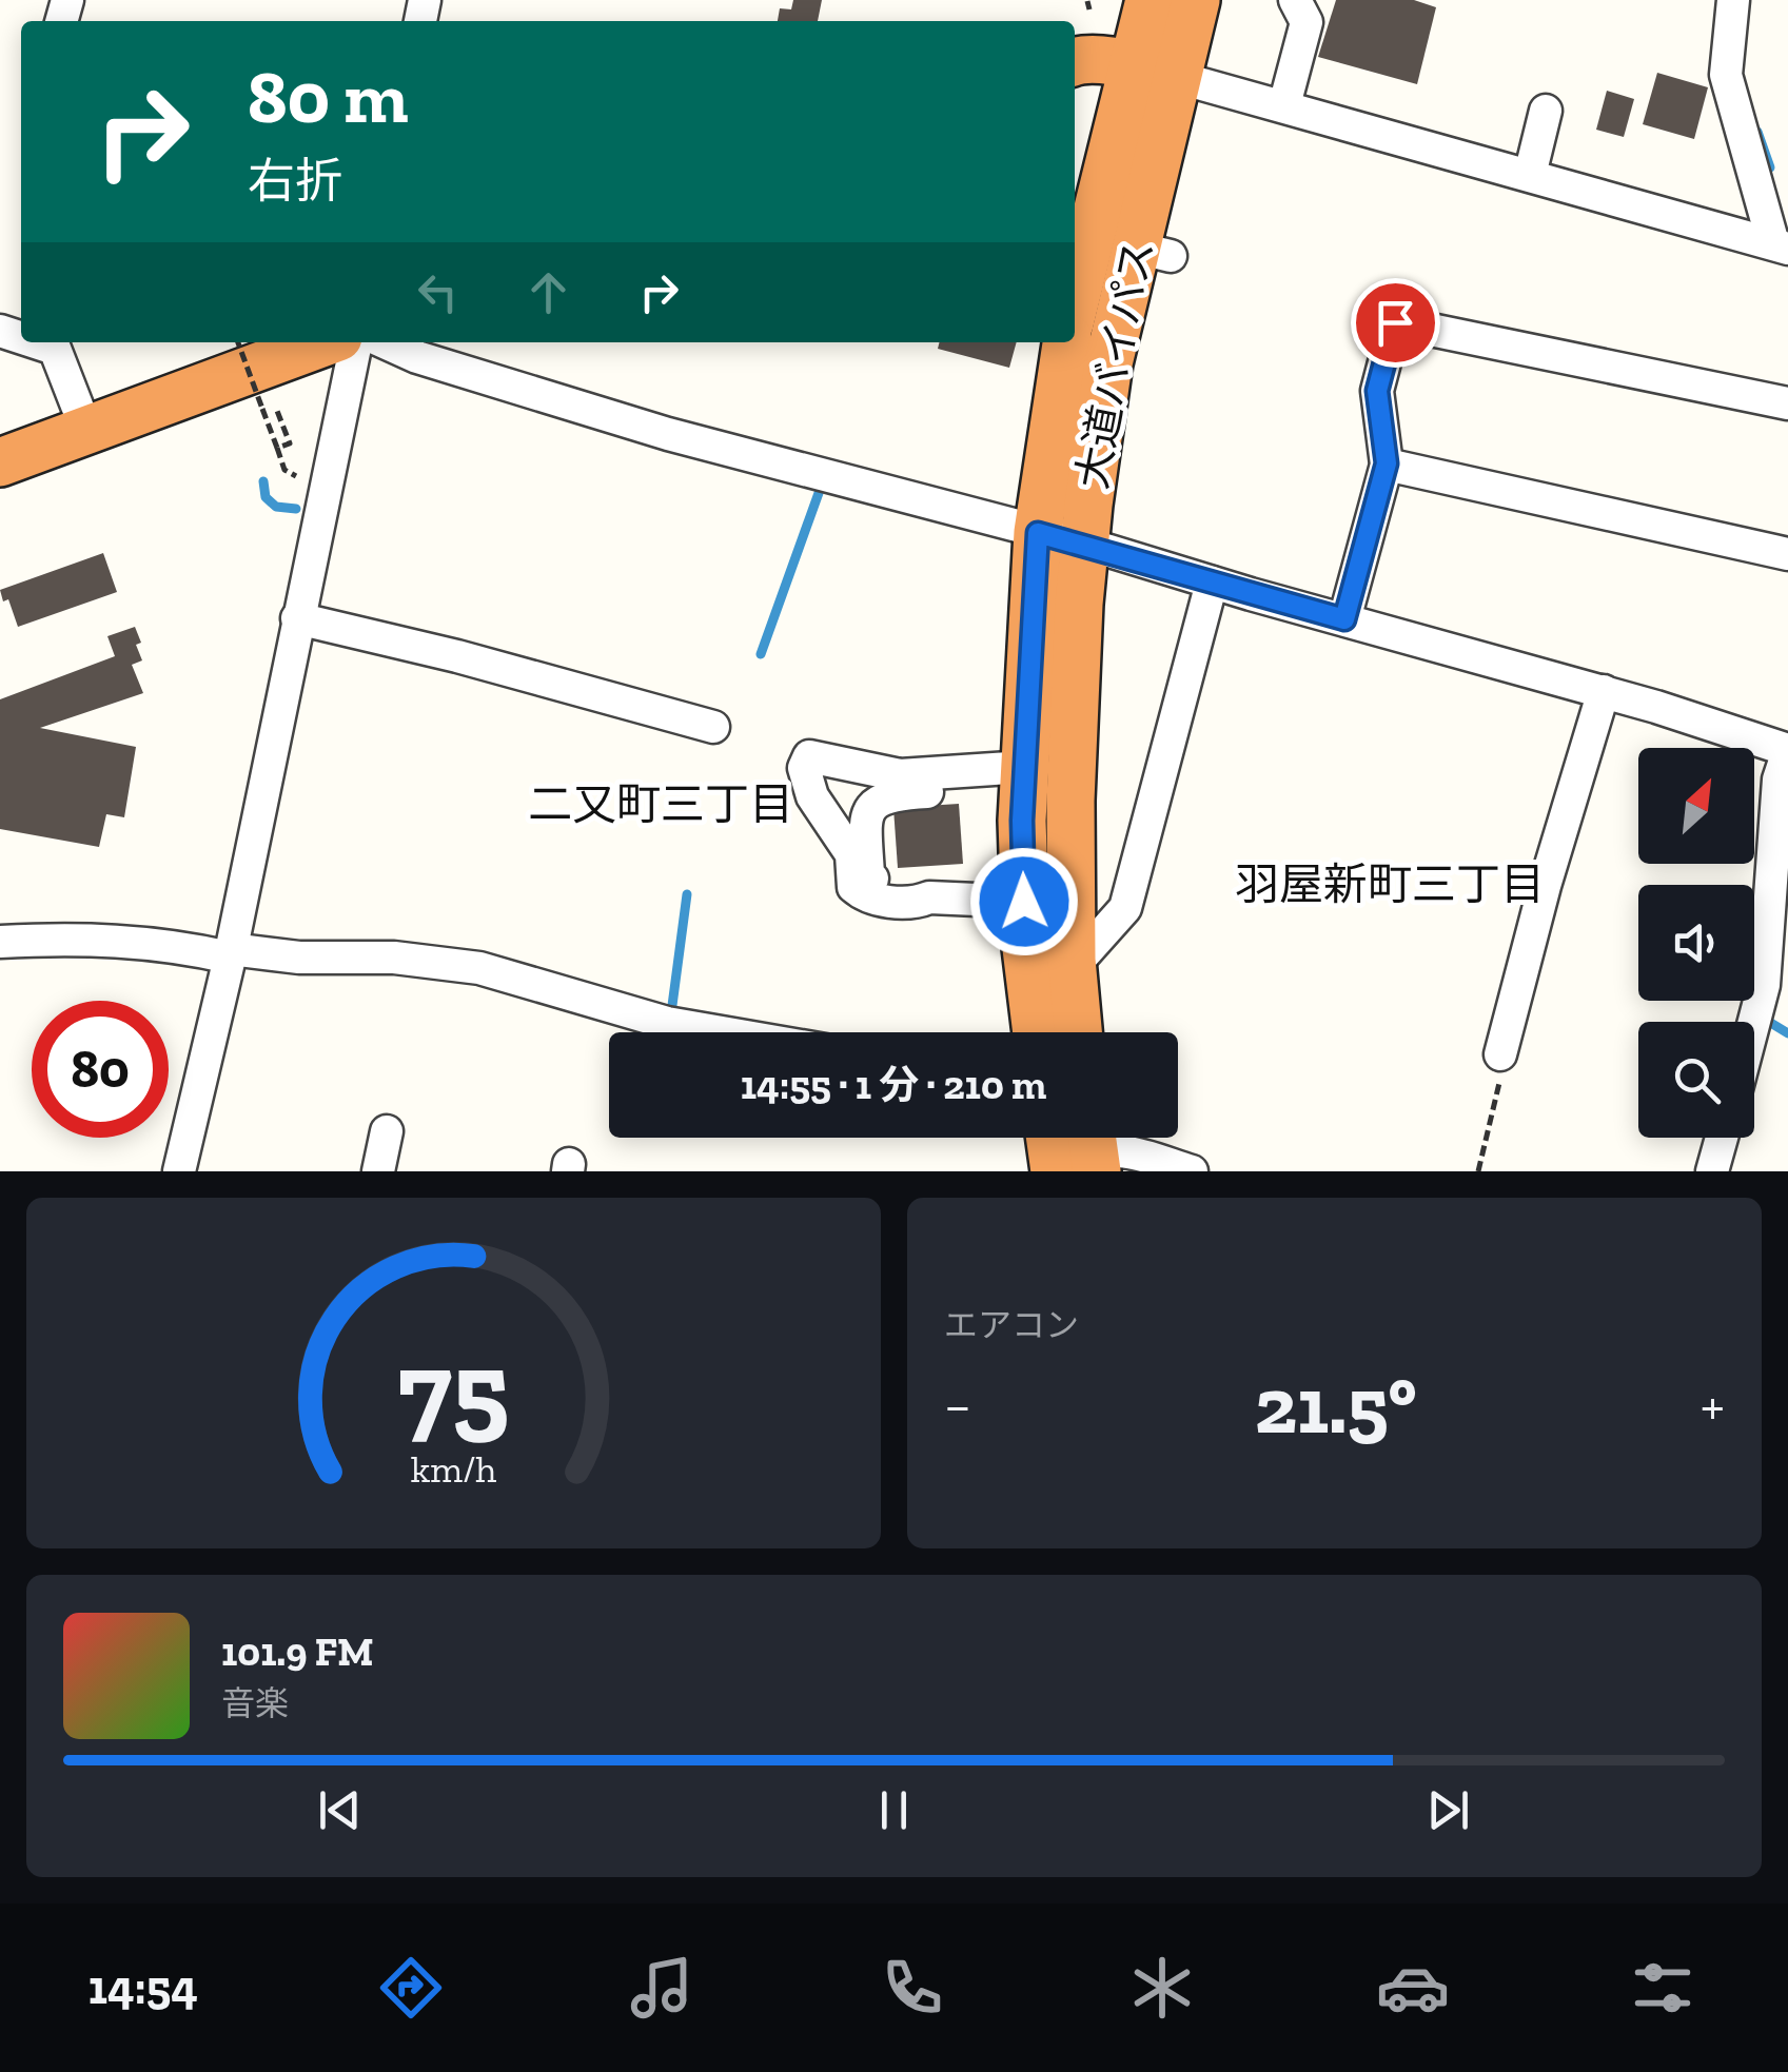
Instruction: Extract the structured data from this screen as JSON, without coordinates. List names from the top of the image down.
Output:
{
  "streets": {
    "highway": ["大道バイパス"]
  },
  "districts": ["二又町三丁目", "羽屋新町三丁目"],
  "north": "top right",
  "page": {
    "turn": ["80 m", "右折"],
    "limit": "80",
    "trip": "14:55 · 1 分 · 210 m",
    "tile": "エアコン",
    "heat": ["−", "21.5°", "+"],
    "song": ["101.9 FM", "音楽"],
    "tabs": "14:54",
    "gauge": ["75", "km/h"]
  }
}
